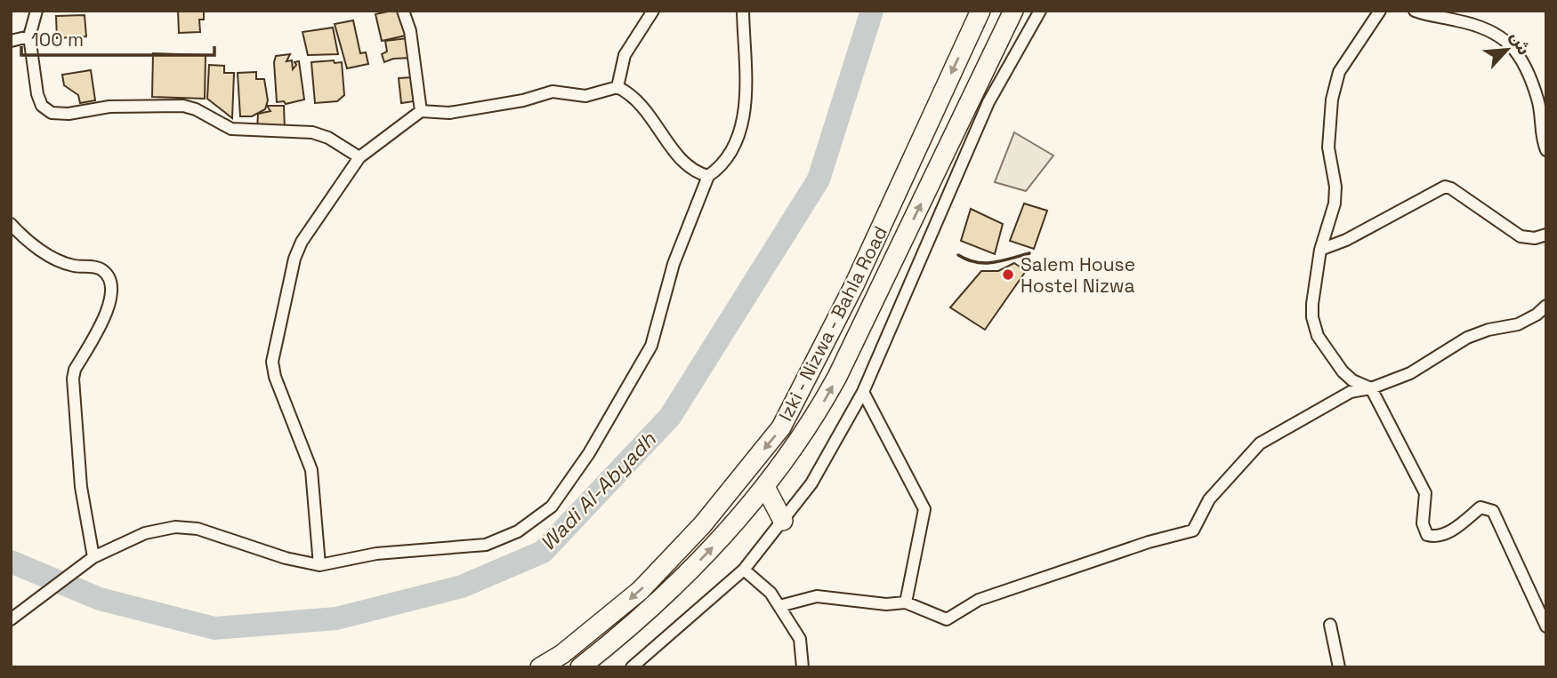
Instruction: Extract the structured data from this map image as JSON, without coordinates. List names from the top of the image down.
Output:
{
  "streets": {
    "main road": ["Izki - Nizwa - Bahla Road"]
  },
  "water": ["Wadi Al-Abyadh"],
  "places": ["Salem House Hostel Nizwa"],
  "scale_bar": "100 m",
  "north": "top right"
}
